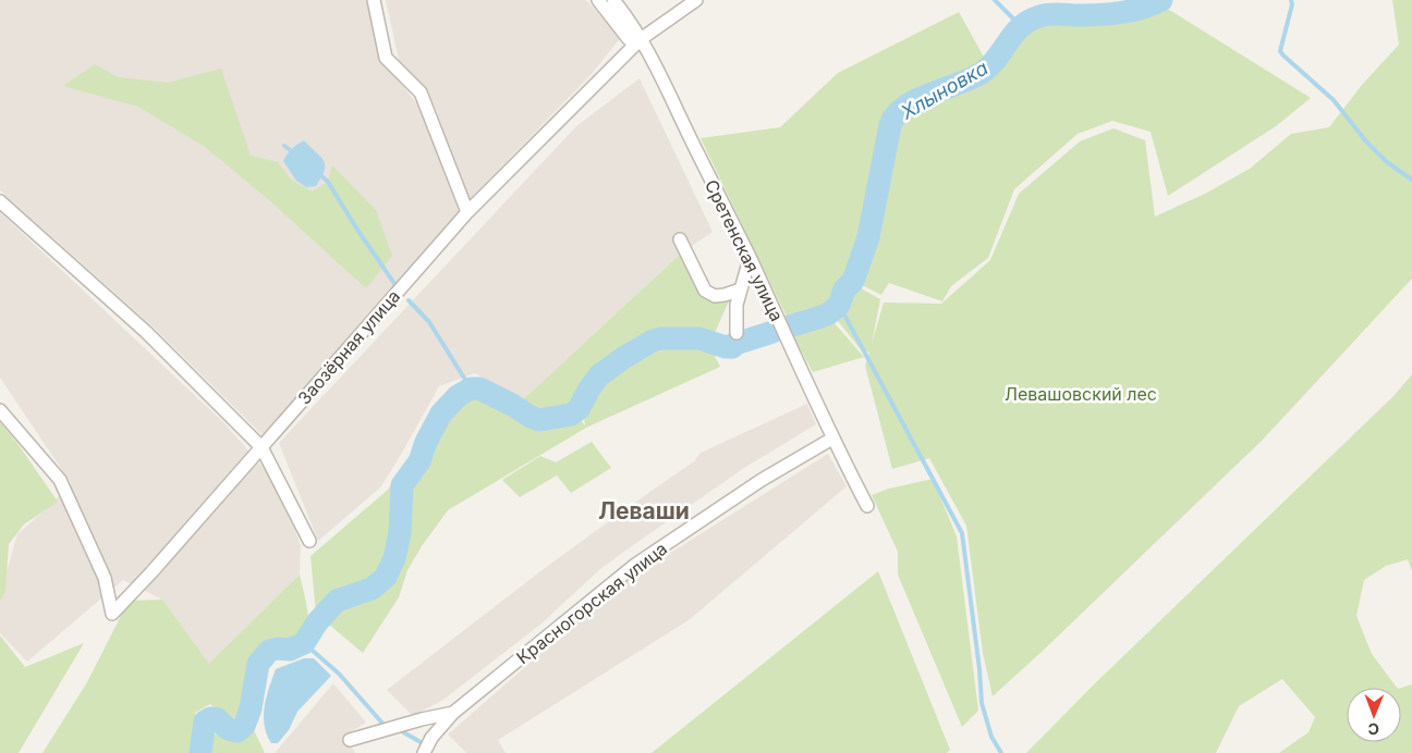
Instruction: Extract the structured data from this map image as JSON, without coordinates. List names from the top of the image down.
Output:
{
  "streets": {
    "street": ["Сретенская улица", "Заозёрная улица", "Красногорская улица"]
  },
  "crossings": [
    ["Сретенская улица", "Заозёрная улица"],
    ["Сретенская улица", "Красногорская улица"]
  ],
  "districts": ["Леваши"],
  "water": ["Хлыновка"],
  "parks": ["Левашовский лес"],
  "north": "bottom"
}
